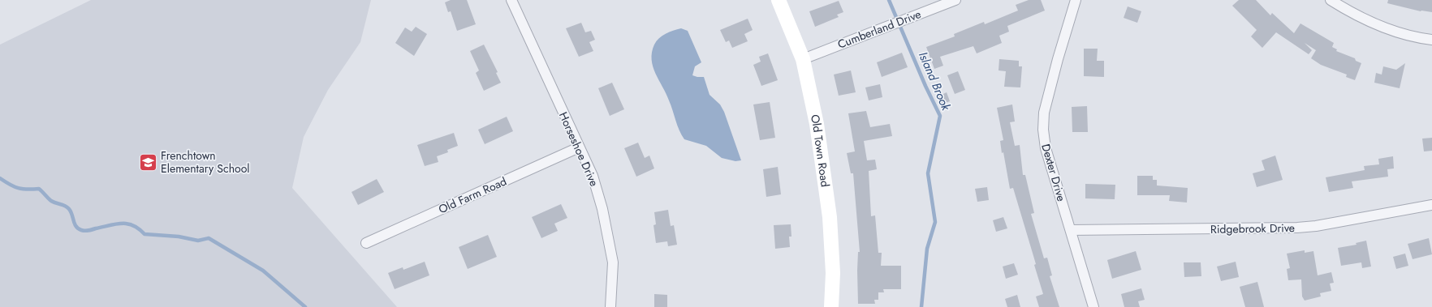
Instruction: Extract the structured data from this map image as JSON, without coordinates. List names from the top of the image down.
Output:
{
  "streets": {
    "main road": ["Old Town Road"],
    "street": [
      "Cumberland Drive",
      "Horseshoe Drive",
      "Dexter Drive",
      "Old Farm Road",
      "Ridgebrook Drive"
    ]
  },
  "crossings": [
    ["Cumberland Drive", "Old Town Road"],
    ["Horseshoe Drive", "Old Farm Road"],
    ["Dexter Drive", "Ridgebrook Drive"]
  ],
  "water": ["Island Brook"],
  "places": {
    "school or university": ["Frenchtown Elementary School"]
  }
}
